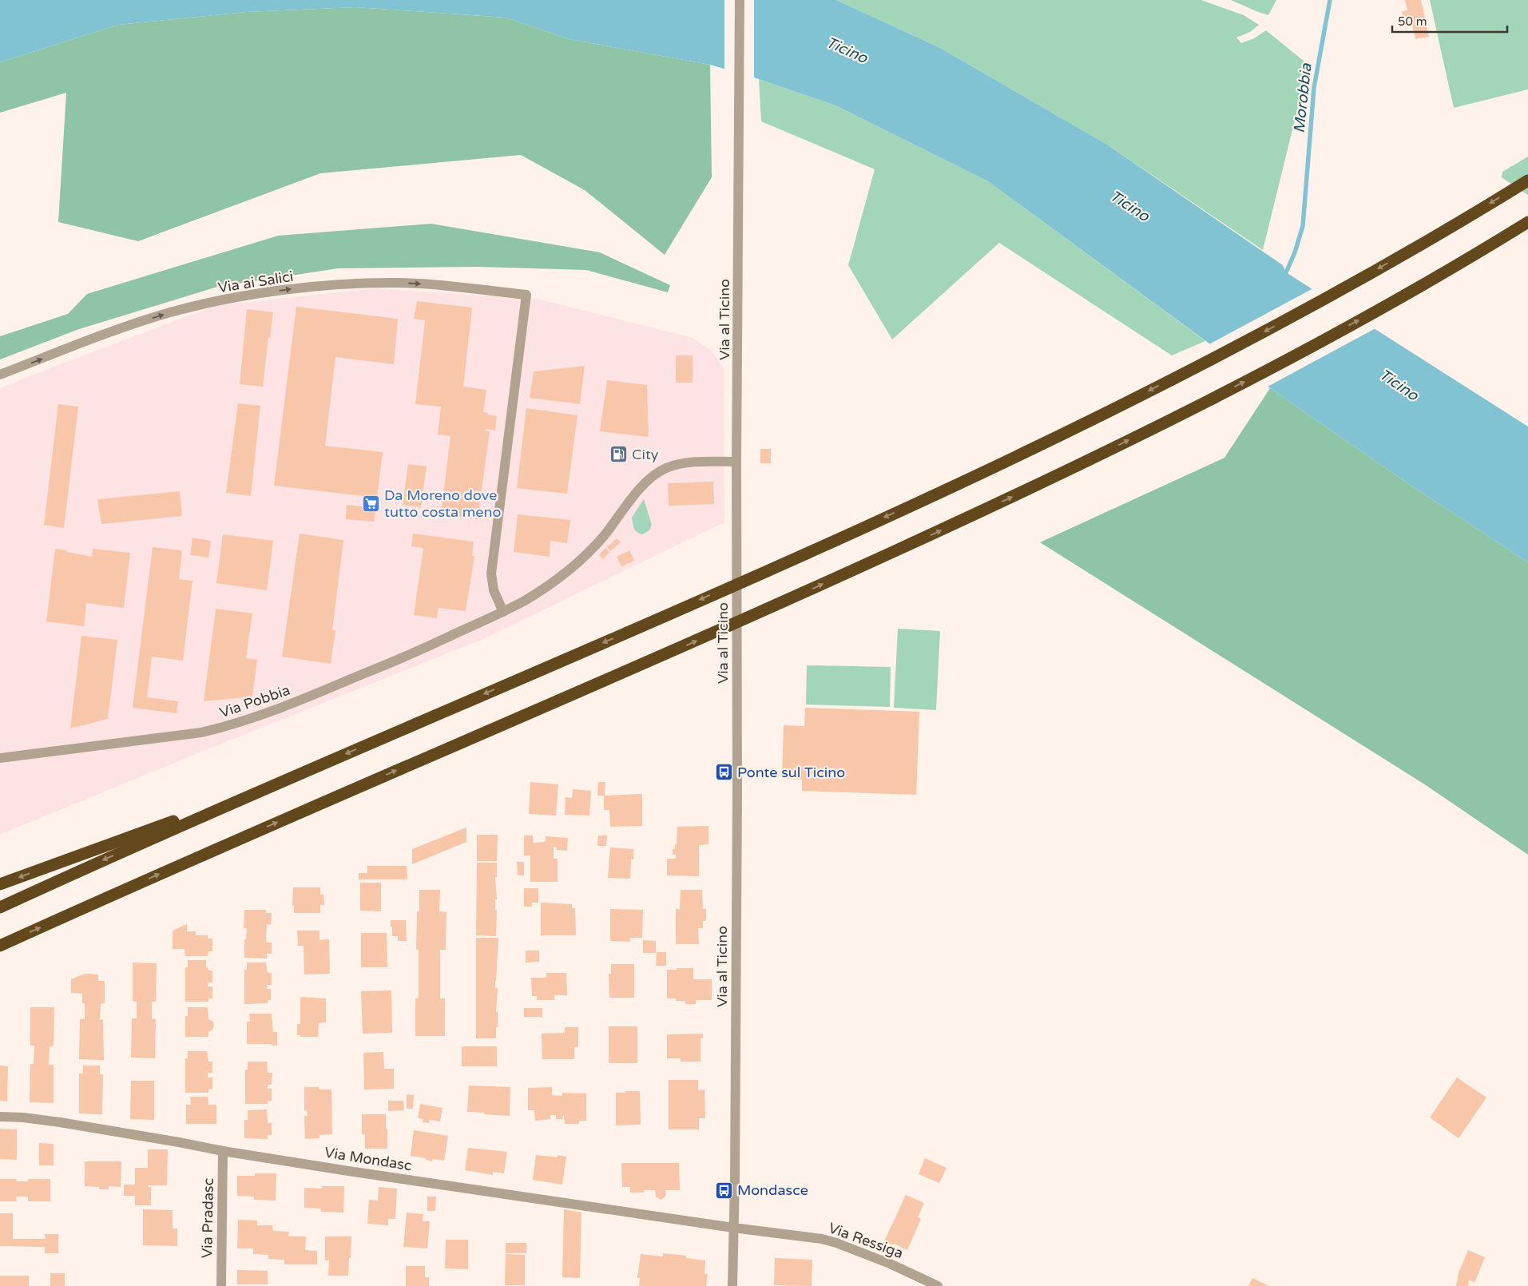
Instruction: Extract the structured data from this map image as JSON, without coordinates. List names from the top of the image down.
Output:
{
  "streets": {
    "street": [
      "Via ai Salici",
      "Via al Ticino",
      "Via Pobbia",
      "Via Mondasc",
      "Via Pradasc",
      "Via Ressiga"
    ]
  },
  "crossings": [
    ["Via ai Salici", "Via Pobbia"],
    ["Via al Ticino", "Via Pobbia"],
    ["Via al Ticino", "Via Mondasc"],
    ["Via al Ticino", "Via Ressiga"],
    ["Via Mondasc", "Via Pradasc"],
    ["Via Mondasc", "Via Ressiga"]
  ],
  "water": ["Ticino", "Morobbia"],
  "places": {
    "fuel station": ["City"],
    "supermarket": ["Da Moreno dove tutto costa meno"],
    "bus stop": ["Ponte sul Ticino", "Mondasce"]
  },
  "scale_bar": "50 m"
}
